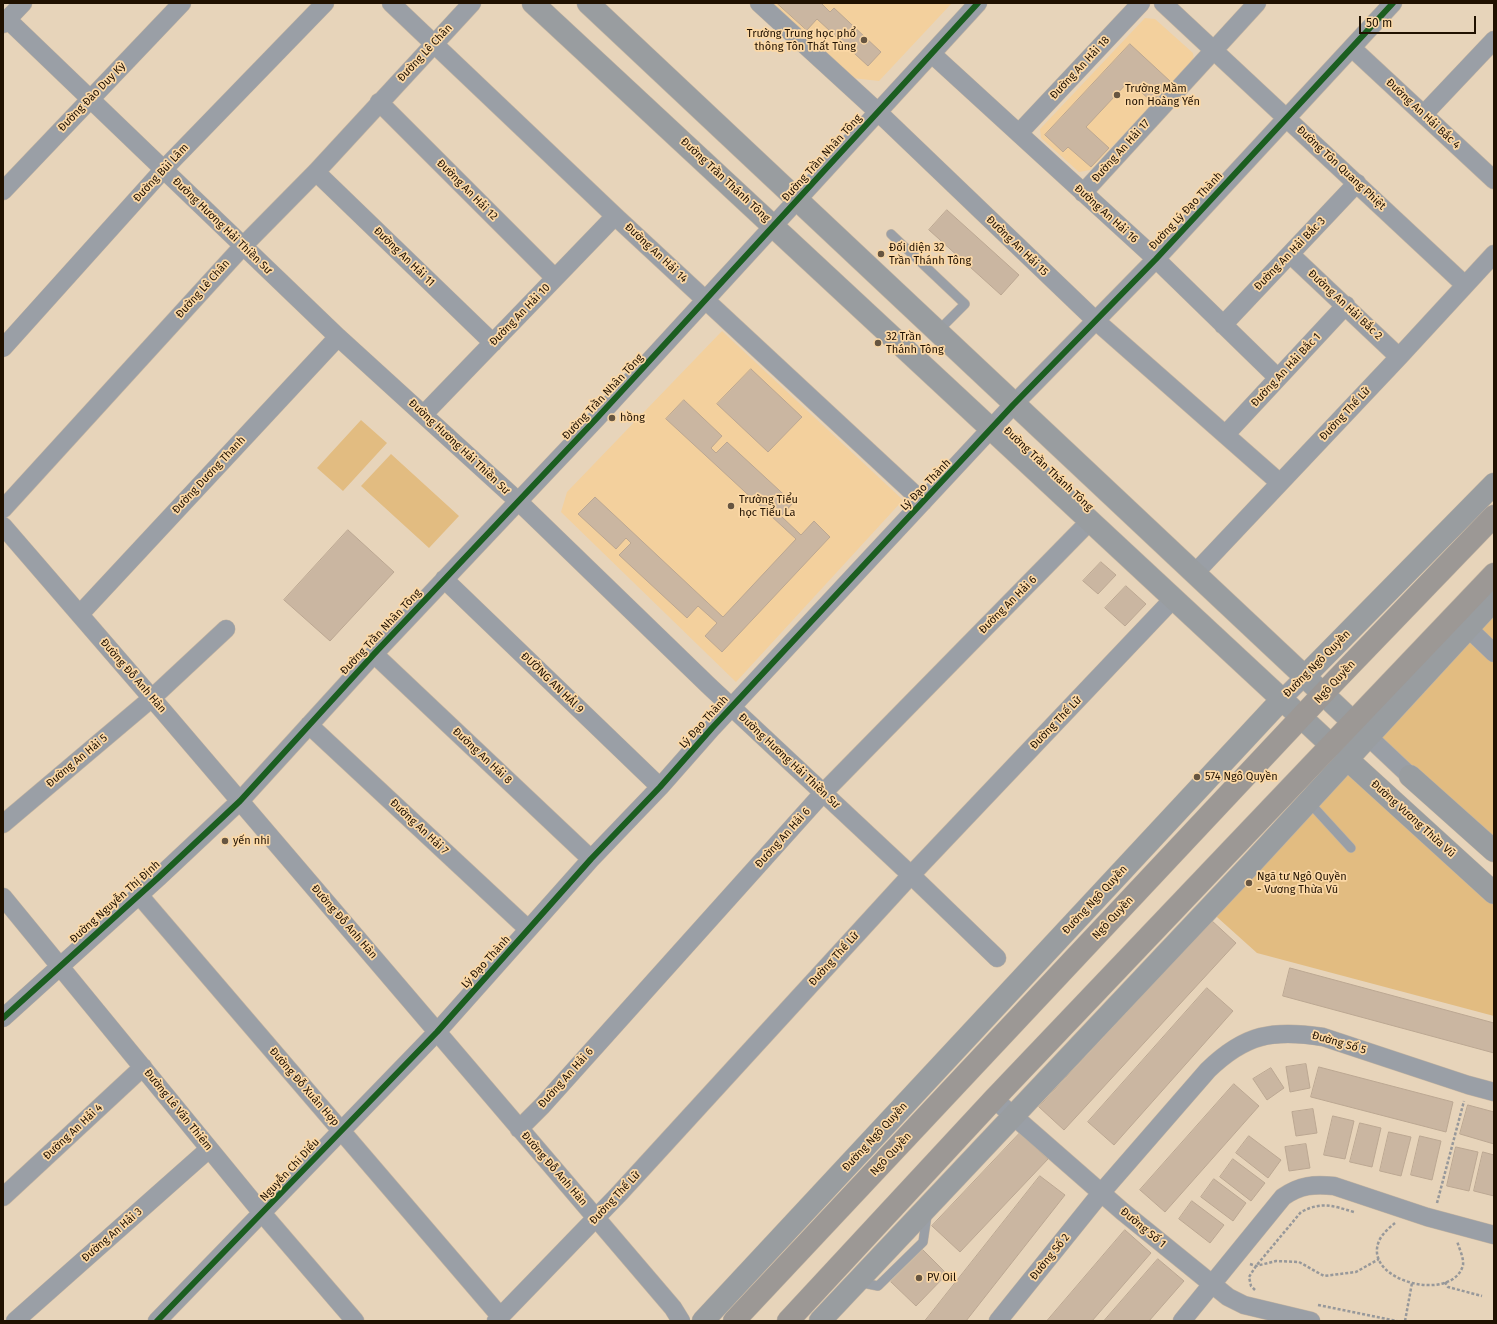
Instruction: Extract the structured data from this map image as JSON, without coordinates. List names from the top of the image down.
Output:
{
  "streets": {
    "highway": ["Ngô Quyền"],
    "street": [
      "Đường Lê Chân",
      "Đường An Hải 18",
      "Đường Đào Duy Kỳ",
      "Đường An Hải Bắc 4",
      "Đường An Hải 17",
      "Đường Trần Nhân Tông",
      "Đường Tôn Quang Phiệt",
      "Đường Bùi Lâm",
      "Đường Trần Thánh Tông",
      "Đường An Hải 12",
      "Đường Lý Đạo Thành",
      "Đường An Hải 16",
      "Đường Hương Hải Thiền Sư",
      "Đường An Hải 15",
      "Đường An Hải 14",
      "Đường An Hải Bắc 3",
      "Đường An Hải 11",
      "Đường An Hải Bắc 2",
      "Đường An Hải 10",
      "Đường An Hải Bắc 1",
      "Đường Thế Lữ",
      "Đường Dương Thanh",
      "Lý Đạo Thành",
      "Đường An Hải 6",
      "Đường Ngô Quyền",
      "Đường Đỗ Anh Hàn",
      "ĐƯỜNG AN HẢl 9",
      "Đường An Hải 8",
      "Đường An Hải 5",
      "Đường Vương Thừa Vũ",
      "Đường An Hải 7",
      "Đường Nguyễn Thị Định",
      "Đường Số 5",
      "Đường Đỗ Xuân Hợp",
      "Đường Lê Văn Thiêm",
      "Đường An Hải 4",
      "Nguyễn Chí Diểu",
      "Đường Số 1",
      "Đường An Hải 3",
      "Đường Số 2"
    ]
  },
  "crossings": [
    ["Đường Lê Chân", "Đường An Hải 12"],
    ["Đường Lê Chân", "Đường Hương Hải Thiền Sư"],
    ["Đường Lê Chân", "Đường An Hải 14"],
    ["Đường Lê Chân", "Đường An Hải 11"],
    ["Đường An Hải 18", "Đường An Hải 16"],
    ["Đường Đào Duy Kỳ", "Đường Hương Hải Thiền Sư"],
    ["Đường An Hải Bắc 4", "Đường Lý Đạo Thành"],
    ["Đường An Hải 17", "Đường Tôn Quang Phiệt"],
    ["Đường An Hải 17", "Đường An Hải 16"],
    ["Đường Trần Nhân Tông", "Đường Trần Thánh Tông"],
    ["Đường Trần Nhân Tông", "Đường An Hải 16"],
    ["Đường Trần Nhân Tông", "Đường Hương Hải Thiền Sư"],
    ["Đường Trần Nhân Tông", "Đường An Hải 15"],
    ["Đường Trần Nhân Tông", "Đường An Hải 14"],
    ["Đường Trần Nhân Tông", "Đường Đỗ Anh Hàn"],
    ["Đường Trần Nhân Tông", "ĐƯỜNG AN HẢl 9"],
    ["Đường Trần Nhân Tông", "Đường An Hải 8"],
    ["Đường Trần Nhân Tông", "Đường An Hải 7"],
    ["Đường Trần Nhân Tông", "Đường Nguyễn Thị Định"],
    ["Đường Tôn Quang Phiệt", "Đường Lý Đạo Thành"],
    ["Đường Tôn Quang Phiệt", "Đường An Hải Bắc 3"],
    ["Đường Tôn Quang Phiệt", "Đường Thế Lữ"],
    ["Đường Bùi Lâm", "Đường Hương Hải Thiền Sư"],
    ["Đường Trần Thánh Tông", "Đường Lý Đạo Thành"],
    ["Đường Trần Thánh Tông", "Đường Thế Lữ"],
    ["Đường Trần Thánh Tông", "Lý Đạo Thành"],
    ["Đường Trần Thánh Tông", "Đường An Hải 6"],
    ["Đường Trần Thánh Tông", "Đường Ngô Quyền"],
    ["Đường Trần Thánh Tông", "Ngô Quyền"],
    ["Đường Trần Thánh Tông", "Đường Vương Thừa Vũ"],
    ["Đường An Hải 12", "Đường An Hải 10"],
    ["Đường Lý Đạo Thành", "Đường An Hải 16"],
    ["Đường Lý Đạo Thành", "Đường An Hải 15"],
    ["Đường Lý Đạo Thành", "Lý Đạo Thành"],
    ["Đường An Hải 16", "Đường An Hải Bắc 3"],
    ["Đường An Hải 16", "Đường An Hải Bắc 1"],
    ["Đường Hương Hải Thiền Sư", "Đường An Hải 10"],
    ["Đường Hương Hải Thiền Sư", "Đường Thế Lữ"],
    ["Đường Hương Hải Thiền Sư", "Đường Dương Thanh"],
    ["Đường Hương Hải Thiền Sư", "Lý Đạo Thành"],
    ["Đường Hương Hải Thiền Sư", "Đường An Hải 6"],
    ["Đường An Hải 15", "Đường An Hải Bắc 1"],
    ["Đường An Hải 15", "Đường Thế Lữ"],
    ["Đường An Hải 14", "Đường An Hải 10"],
    ["Đường An Hải 14", "Lý Đạo Thành"],
    ["Đường An Hải Bắc 3", "Đường An Hải Bắc 2"],
    ["Đường An Hải 11", "Đường An Hải 10"],
    ["Đường An Hải Bắc 2", "Đường An Hải Bắc 1"],
    ["Đường An Hải Bắc 2", "Đường Thế Lữ"],
    ["Đường Thế Lữ", "Đường Đỗ Anh Hàn"],
    ["Đường Thế Lữ", "Đường Đỗ Xuân Hợp"],
    ["Đường Dương Thanh", "Đường Đỗ Anh Hàn"],
    ["Lý Đạo Thành", "Đường Đỗ Anh Hàn"],
    ["Lý Đạo Thành", "ĐƯỜNG AN HẢl 9"],
    ["Lý Đạo Thành", "Đường An Hải 8"],
    ["Lý Đạo Thành", "Đường An Hải 7"],
    ["Lý Đạo Thành", "Nguyễn Chí Diểu"],
    ["Đường An Hải 6", "Đường Đỗ Anh Hàn"],
    ["Đường Đỗ Anh Hàn", "Đường An Hải 5"],
    ["Đường Đỗ Anh Hàn", "Đường Nguyễn Thị Định"],
    ["Đường Đỗ Anh Hàn", "Nguyễn Chí Diểu"],
    ["Đường Nguyễn Thị Định", "Đường Đỗ Xuân Hợp"],
    ["Đường Nguyễn Thị Định", "Đường Lê Văn Thiêm"],
    ["Đường Số 5", "Đường Số 1"],
    ["Đường Số 5", "Đường Số 2"],
    ["Đường Đỗ Xuân Hợp", "Nguyễn Chí Diểu"],
    ["Đường Lê Văn Thiêm", "Đường An Hải 4"],
    ["Đường Lê Văn Thiêm", "Nguyễn Chí Diểu"],
    ["Đường Lê Văn Thiêm", "Đường An Hải 3"],
    ["Đường Số 1", "Đường Số 2"]
  ],
  "places": [
    "Trường Trung học phổ thông Tôn Thất Tùng",
    "Trường Mầm non Hoàng Yến",
    "Đối diện 32 Trần Thánh Tông",
    "32 Trần Thánh Tông",
    "hồng",
    "Trường Tiểu học Tiểu La",
    "574 Ngô Quyền",
    "yến nhi",
    "Ngã tư Ngô Quyền - Vương Thừa Vũ",
    "PV Oil"
  ],
  "scale_bar": "50 m"
}
